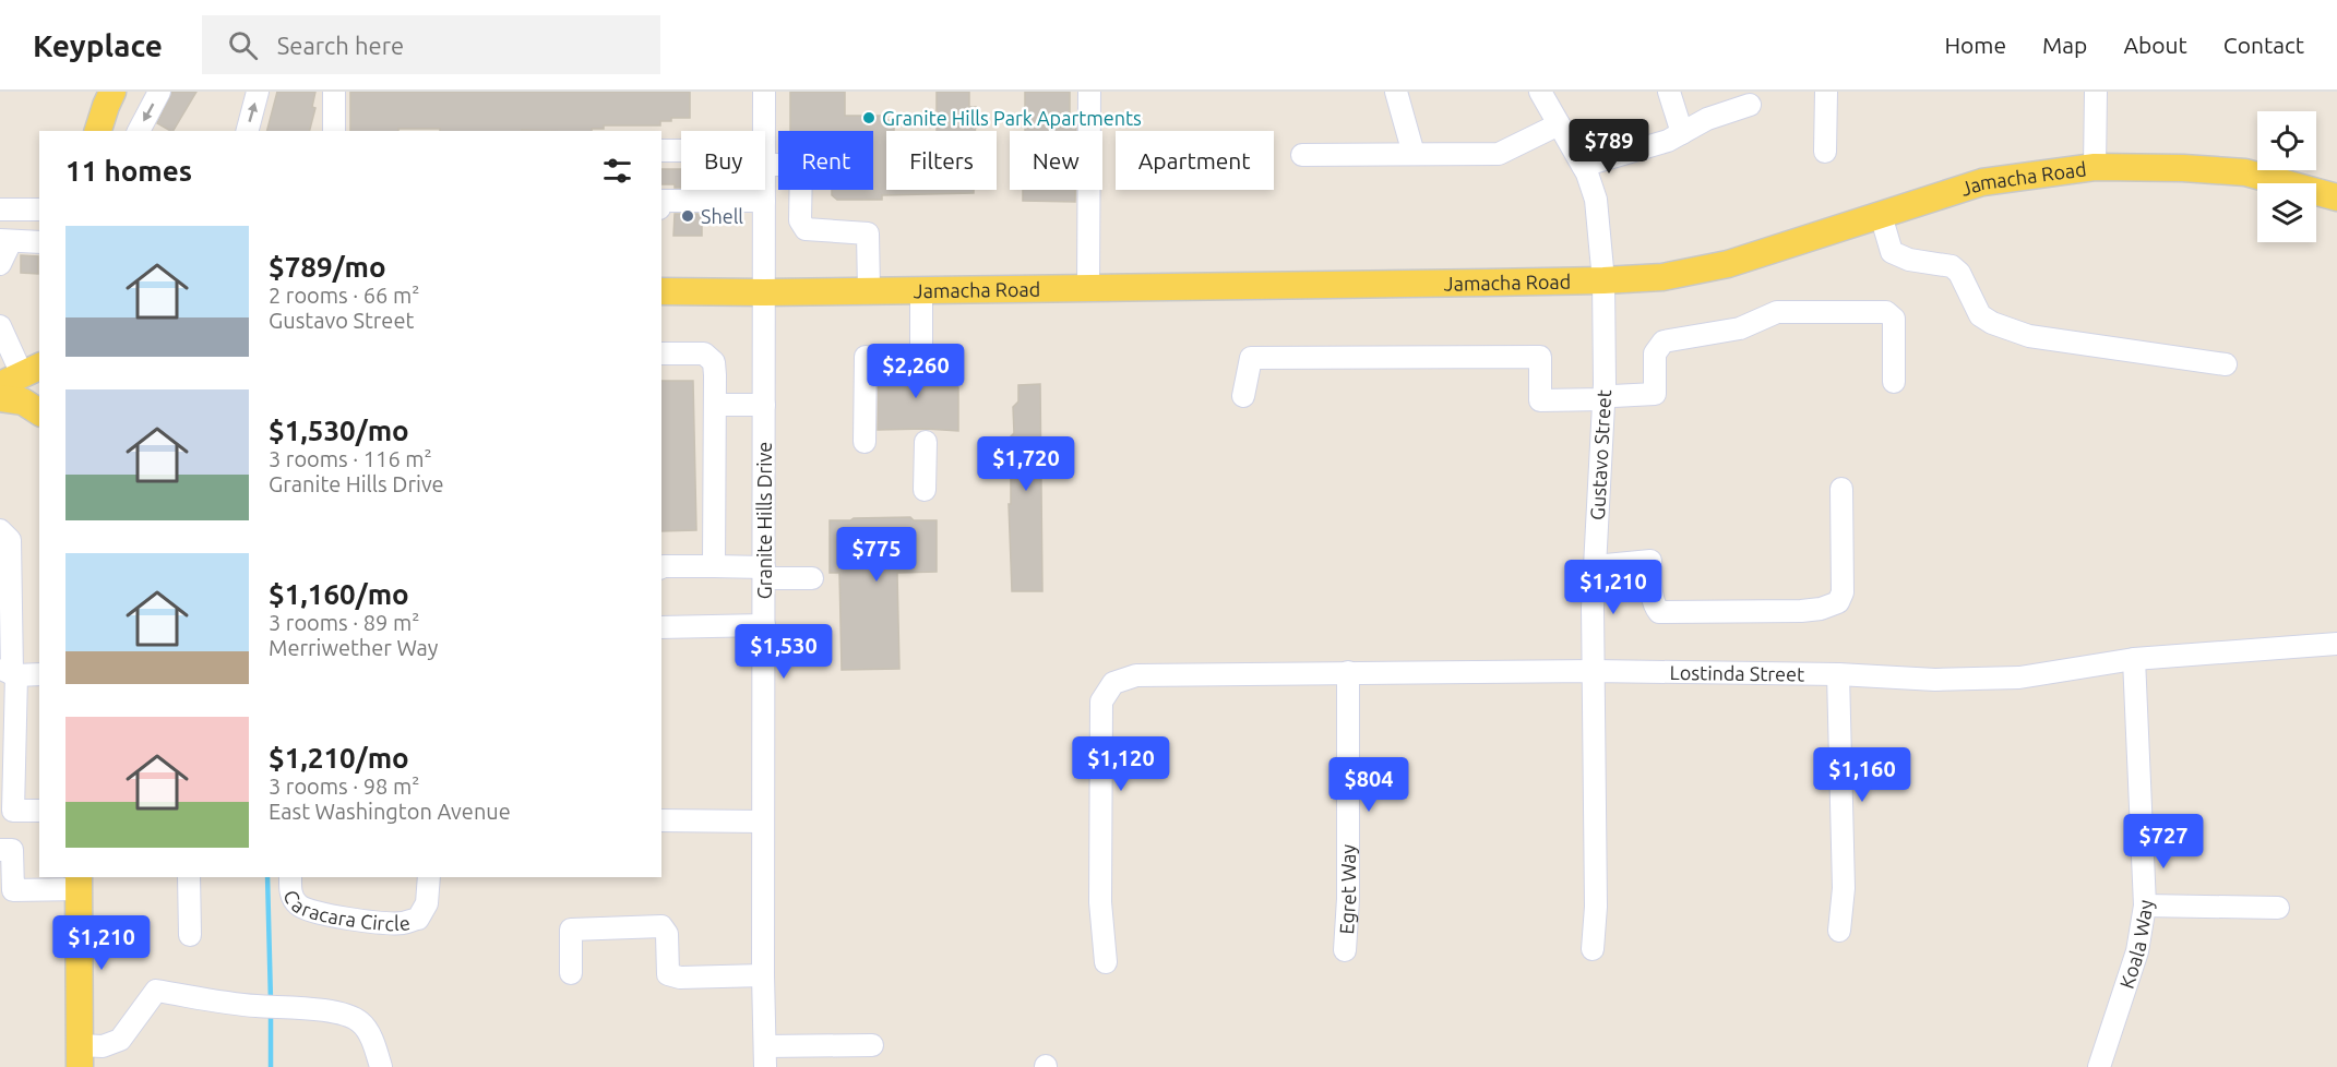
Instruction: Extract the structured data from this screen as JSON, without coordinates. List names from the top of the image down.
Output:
{
  "streets": {
    "main road": ["Jamacha Road"],
    "street": [
      "Gustavo Street",
      "Granite Hills Drive",
      "Lostinda Street",
      "Egret Way",
      "Caracara Circle",
      "Koala Way"
    ]
  },
  "crossings": [
    ["Jamacha Road", "Gustavo Street"],
    ["Jamacha Road", "Granite Hills Drive"],
    ["Gustavo Street", "Lostinda Street"],
    ["Lostinda Street", "Egret Way"],
    ["Lostinda Street", "Koala Way"]
  ],
  "places": ["Granite Hills Park Apartments", "Shell"],
  "page": {
    "header": "Keyplace",
    "search": "Search here",
    "nav": [
      "Home",
      "Map",
      "About",
      "Contact"
    ],
    "price": [
      "$789",
      "$2,260",
      "$1,720",
      "$775",
      "$1,210",
      "$1,530",
      "$1,120",
      "$1,160",
      "$804",
      "$727",
      "$1,210"
    ],
    "chip": [
      "Buy",
      "Rent",
      "Filters",
      "New",
      "Apartment"
    ],
    "heading": "11 homes",
    "list": [
      {
        "name": "$789/mo",
        "note": "2 rooms · 66 m² · Gustavo Street"
      },
      {
        "name": "$1,530/mo",
        "note": "3 rooms · 116 m² · Granite Hills Drive"
      },
      {
        "name": "$1,160/mo",
        "note": "3 rooms · 89 m² · Merriwether Way"
      },
      {
        "name": "$1,210/mo",
        "note": "3 rooms · 98 m² · East Washington Avenue"
      }
    ]
  }
}
